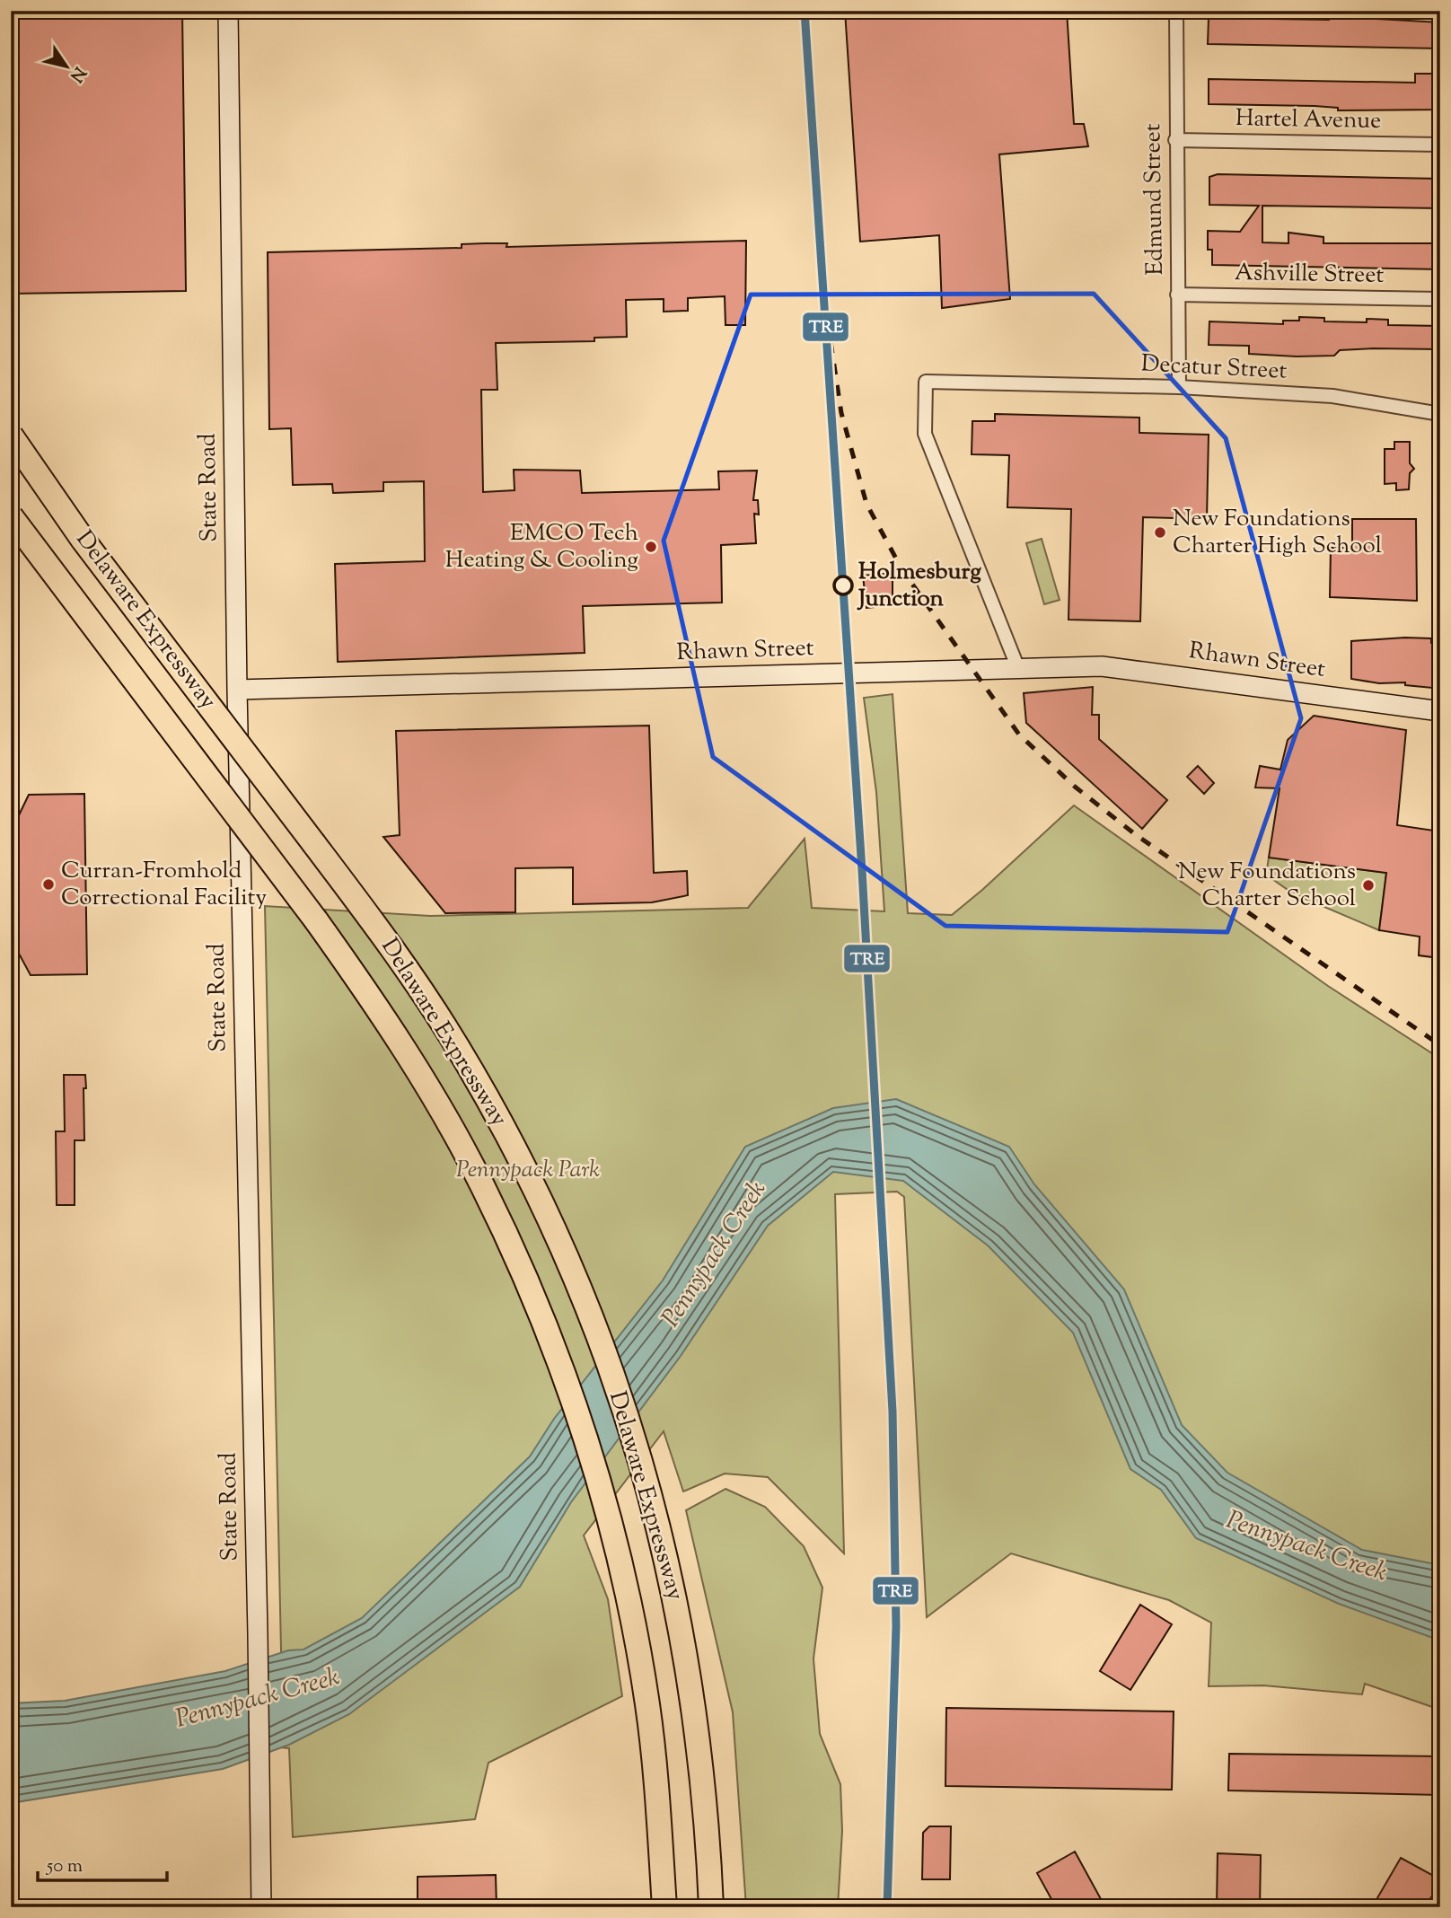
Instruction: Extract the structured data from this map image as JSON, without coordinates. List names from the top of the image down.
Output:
{
  "streets": {
    "highway": ["Delaware Expressway"],
    "main road": ["State Road", "Rhawn Street"],
    "street": [
      "Hartel Avenue",
      "Edmund Street",
      "Ashville Street",
      "Decatur Street"
    ]
  },
  "crossings": [
    ["Hartel Avenue", "Edmund Street"],
    ["Edmund Street", "Ashville Street"],
    ["Edmund Street", "Decatur Street"],
    ["Decatur Street", "Rhawn Street"],
    ["State Road", "Rhawn Street"]
  ],
  "water": ["Pennypack Creek"],
  "parks": ["Pennypack Park"],
  "places": [
    "New Foundations Charter High School",
    "EMCO Tech Heating & Cooling",
    "Holmesburg Junction",
    "Curran-Fromhold Correctional Facility",
    "New Foundations Charter School"
  ],
  "lines": ["transit line TRE"],
  "scale_bar": "50 m",
  "north": "bottom right"
}
